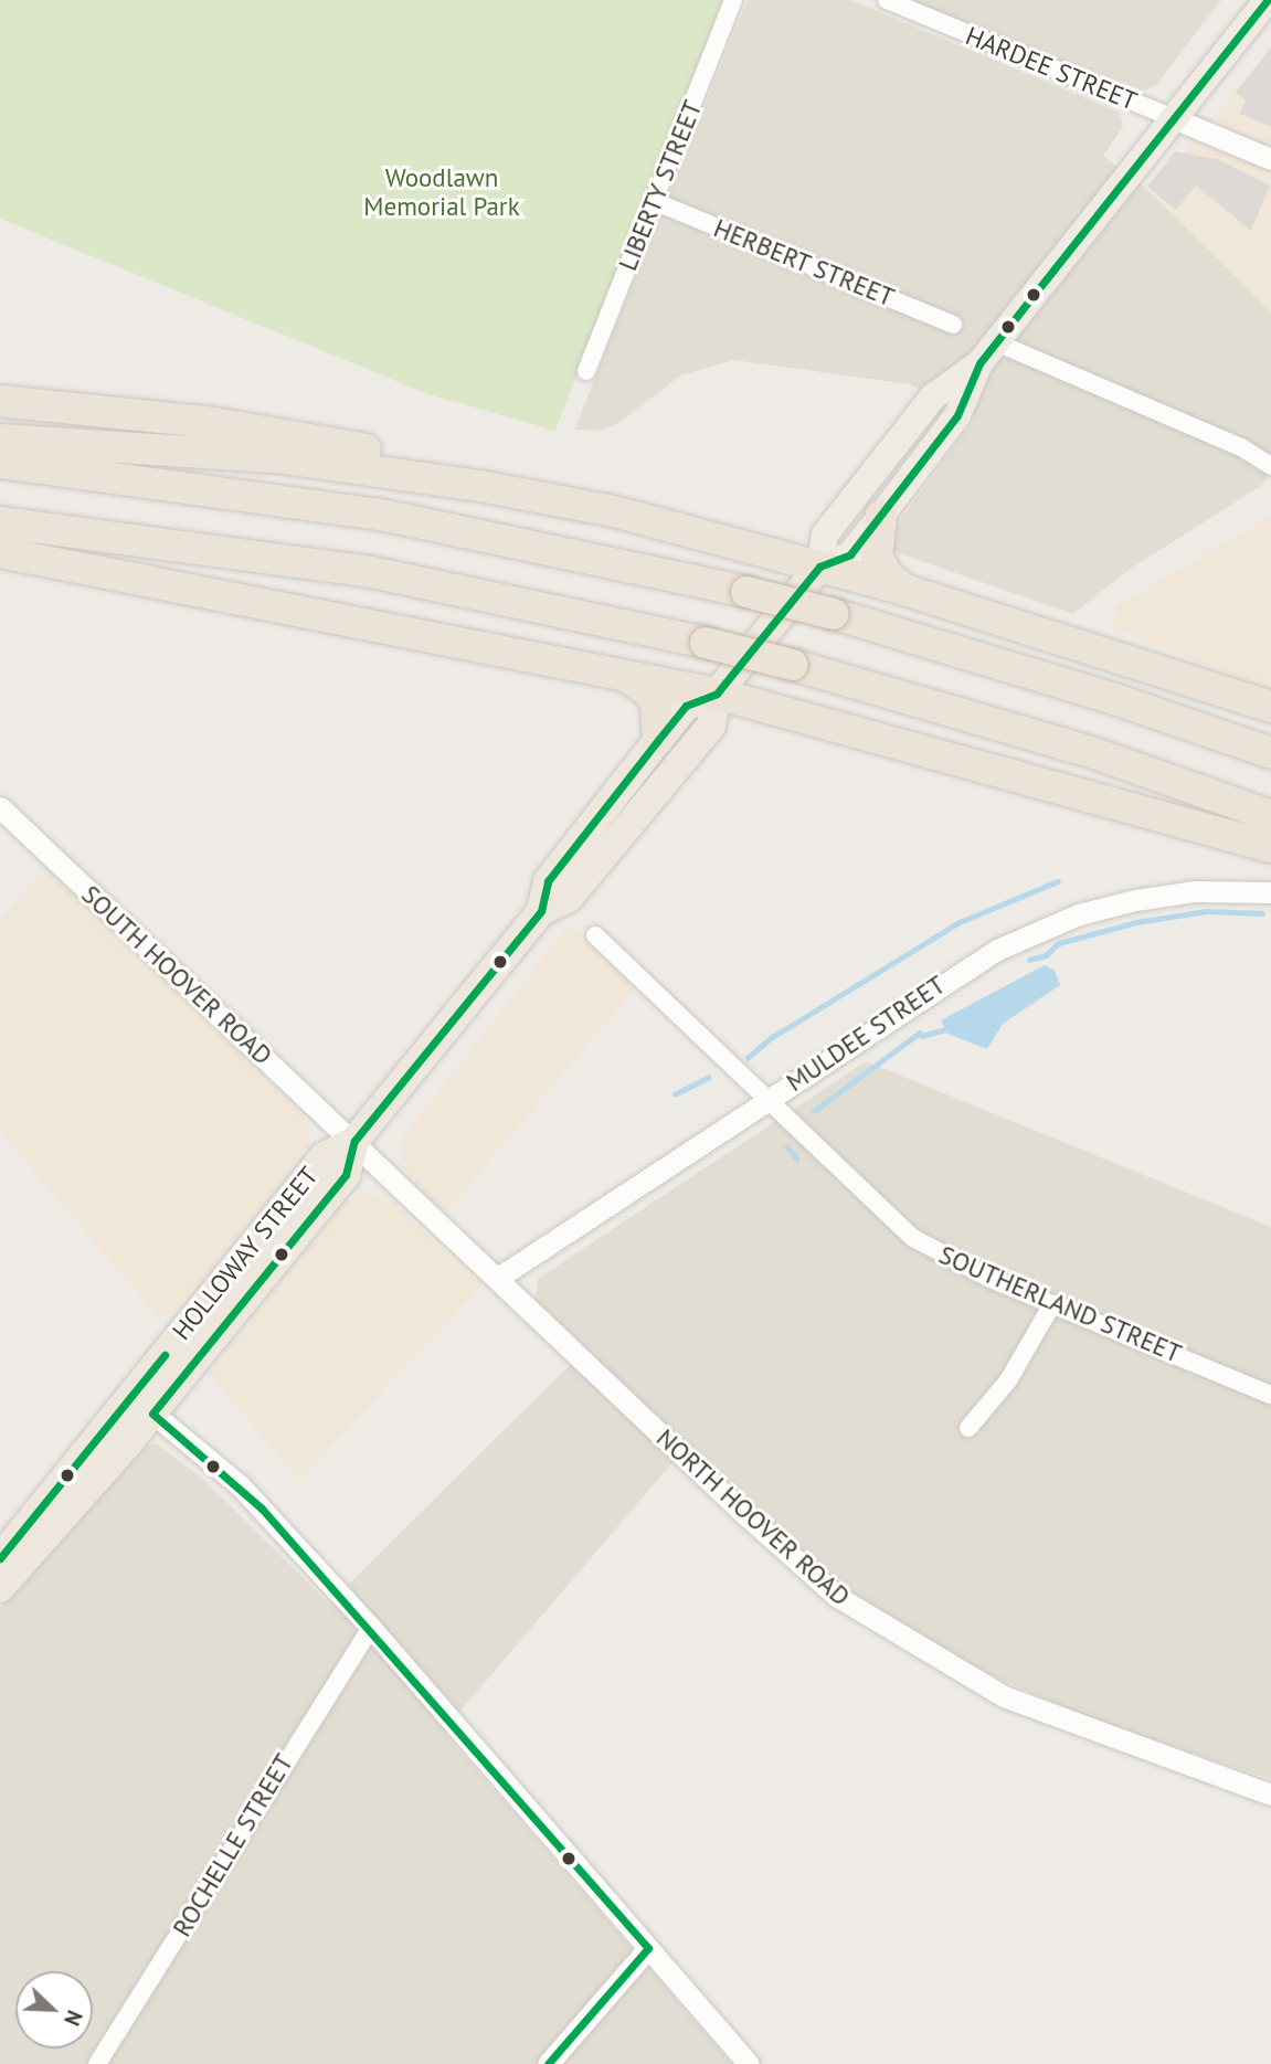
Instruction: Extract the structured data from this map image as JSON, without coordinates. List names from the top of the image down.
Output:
{
  "streets": {
    "highway": ["HOLLOWAY STREET"],
    "street": [
      "HARDEE STREET",
      "LIBERTY STREET",
      "HERBERT STREET",
      "SOUTH HOOVER ROAD",
      "MULDEE STREET",
      "SOUTHERLAND STREET",
      "NORTH HOOVER ROAD",
      "ROCHELLE STREET"
    ]
  },
  "crossings": [
    ["HARDEE STREET", "HOLLOWAY STREET"],
    ["LIBERTY STREET", "HERBERT STREET"],
    ["SOUTH HOOVER ROAD", "HOLLOWAY STREET"],
    ["SOUTH HOOVER ROAD", "NORTH HOOVER ROAD"],
    ["MULDEE STREET", "SOUTHERLAND STREET"],
    ["MULDEE STREET", "NORTH HOOVER ROAD"],
    ["HOLLOWAY STREET", "NORTH HOOVER ROAD"]
  ],
  "parks": ["Woodlawn Memorial Park"],
  "north": "bottom right"
}
